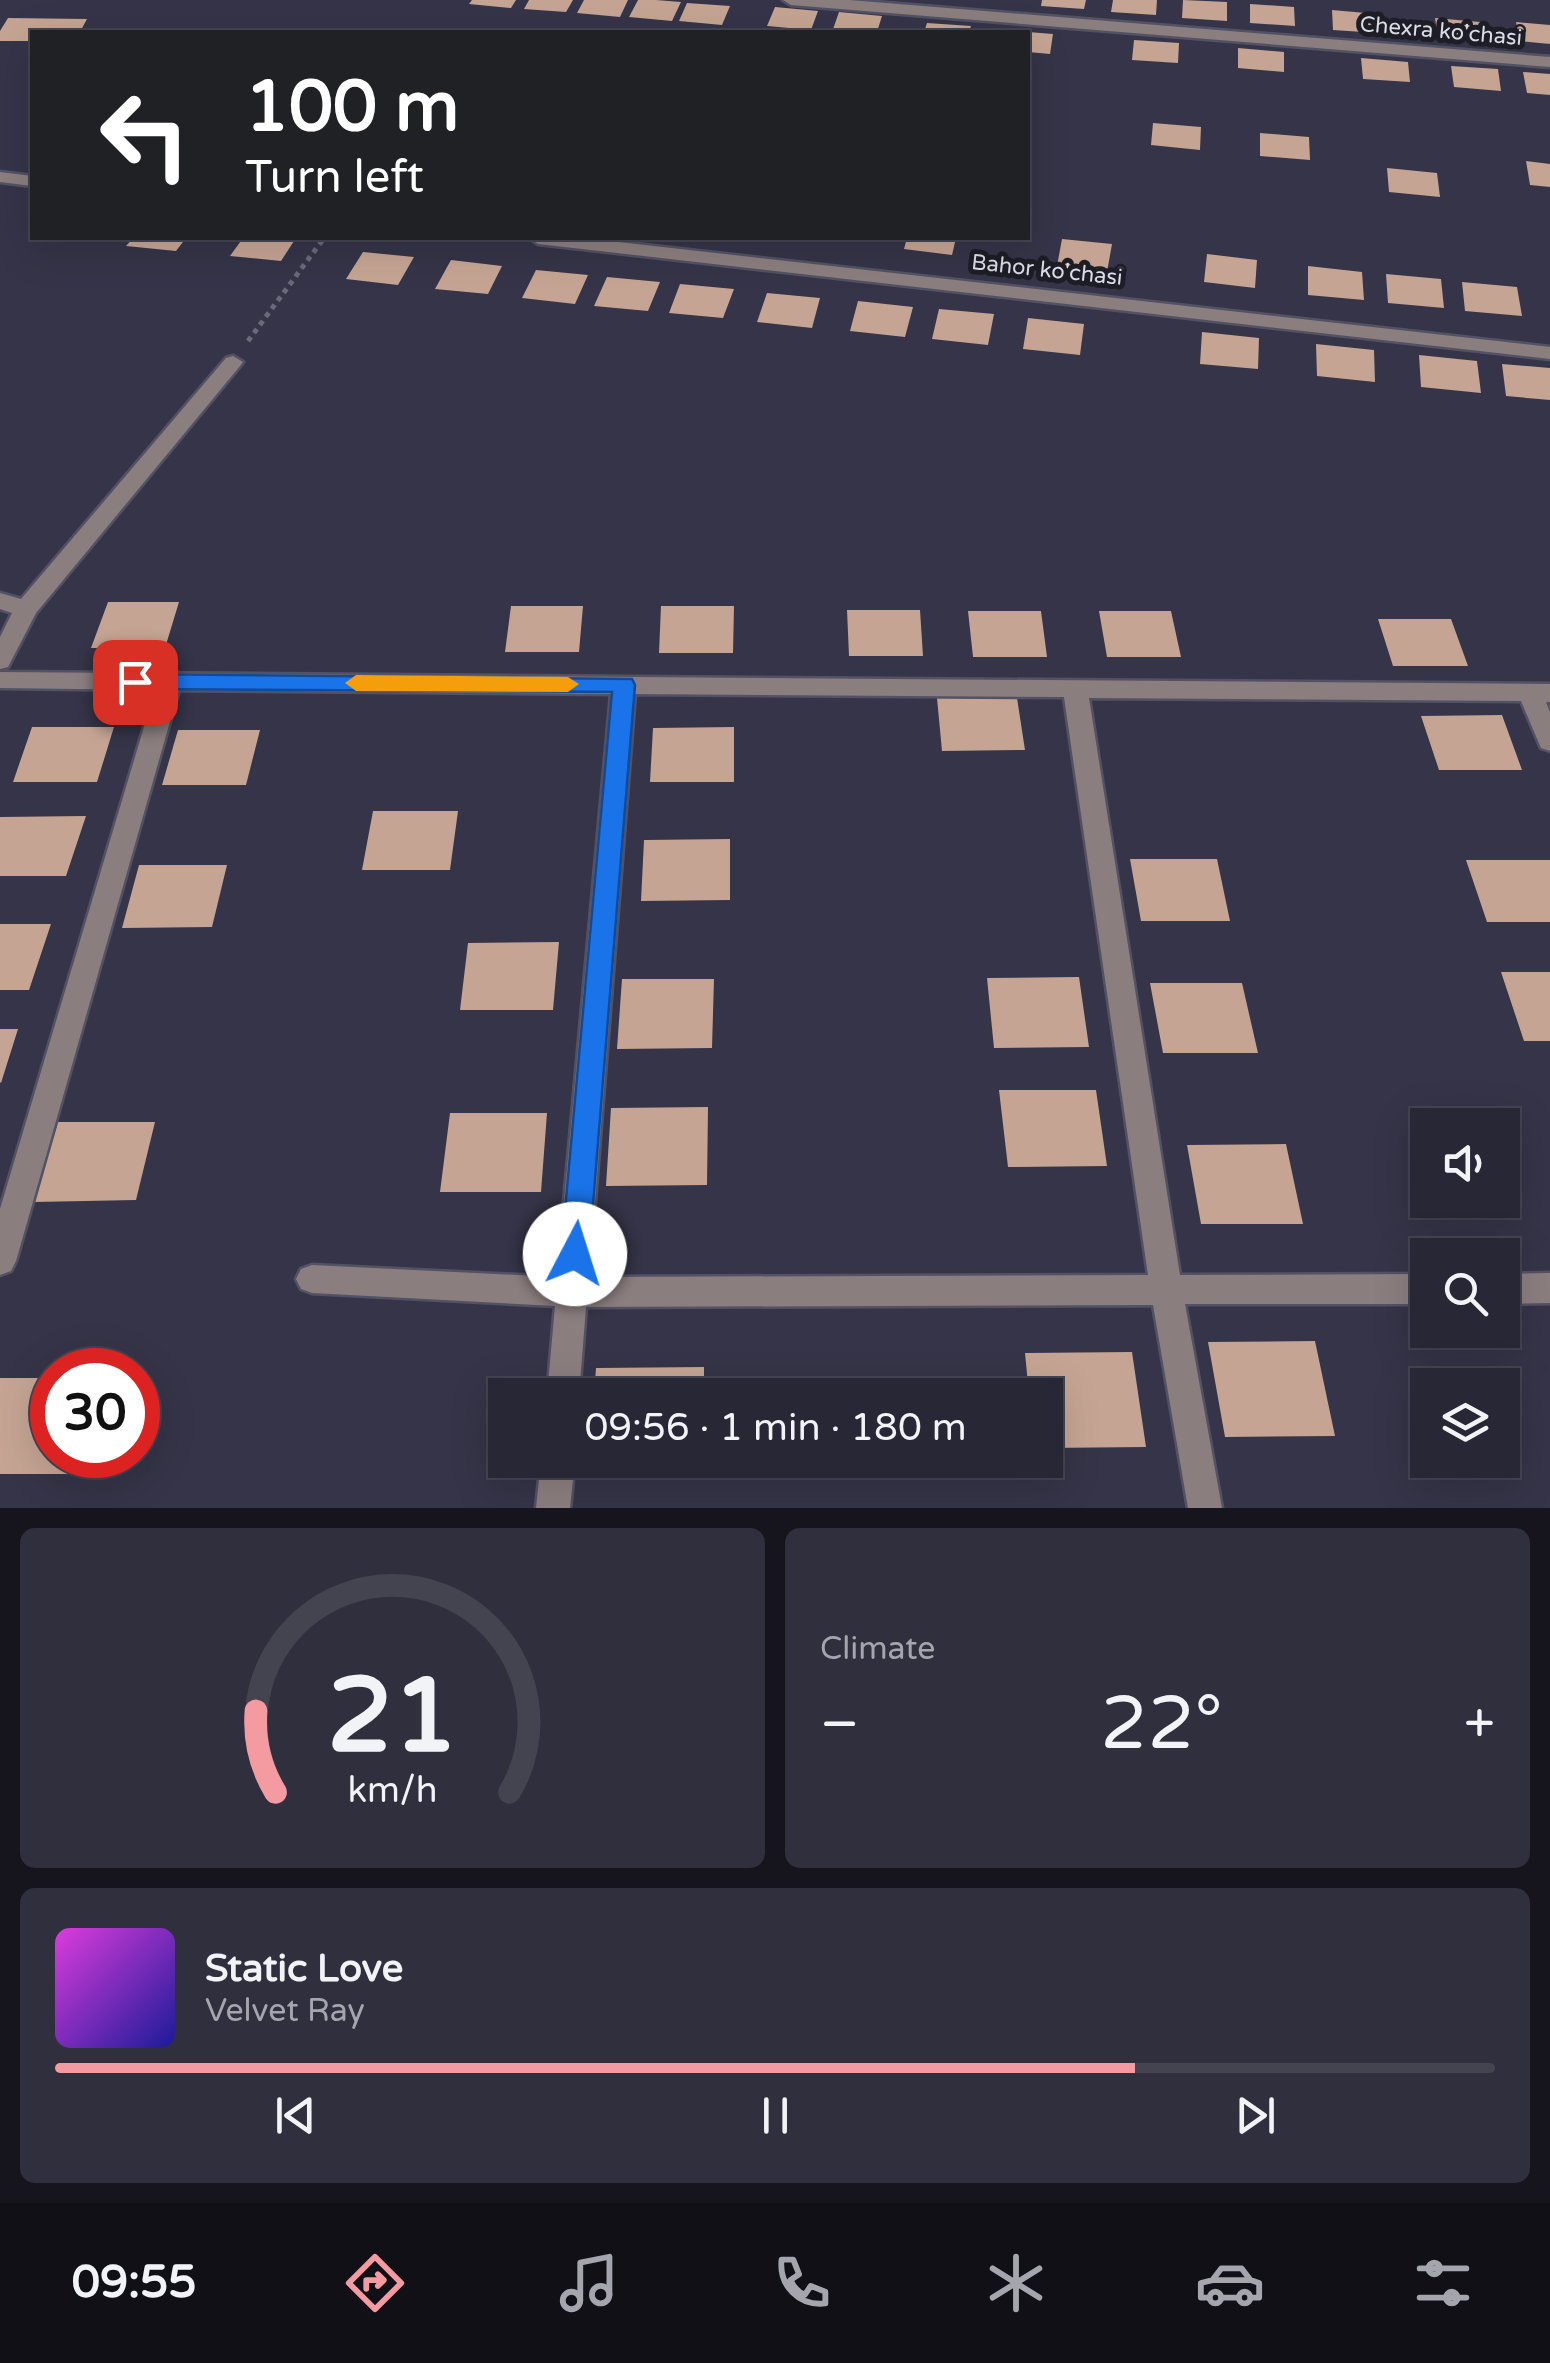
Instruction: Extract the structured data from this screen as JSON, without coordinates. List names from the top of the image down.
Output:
{
  "streets": {
    "street": ["Chexra ko'chasi", "Bahor ko'chasi"]
  },
  "page": {
    "turn": ["100 m", "Turn left"],
    "limit": "30",
    "trip": "09:56 · 1 min · 180 m",
    "tile": "Climate",
    "heat": ["−", "22°", "+"],
    "song": ["Static Love", "Velvet Ray"],
    "tabs": "09:55",
    "gauge": ["21", "km/h"]
  }
}
